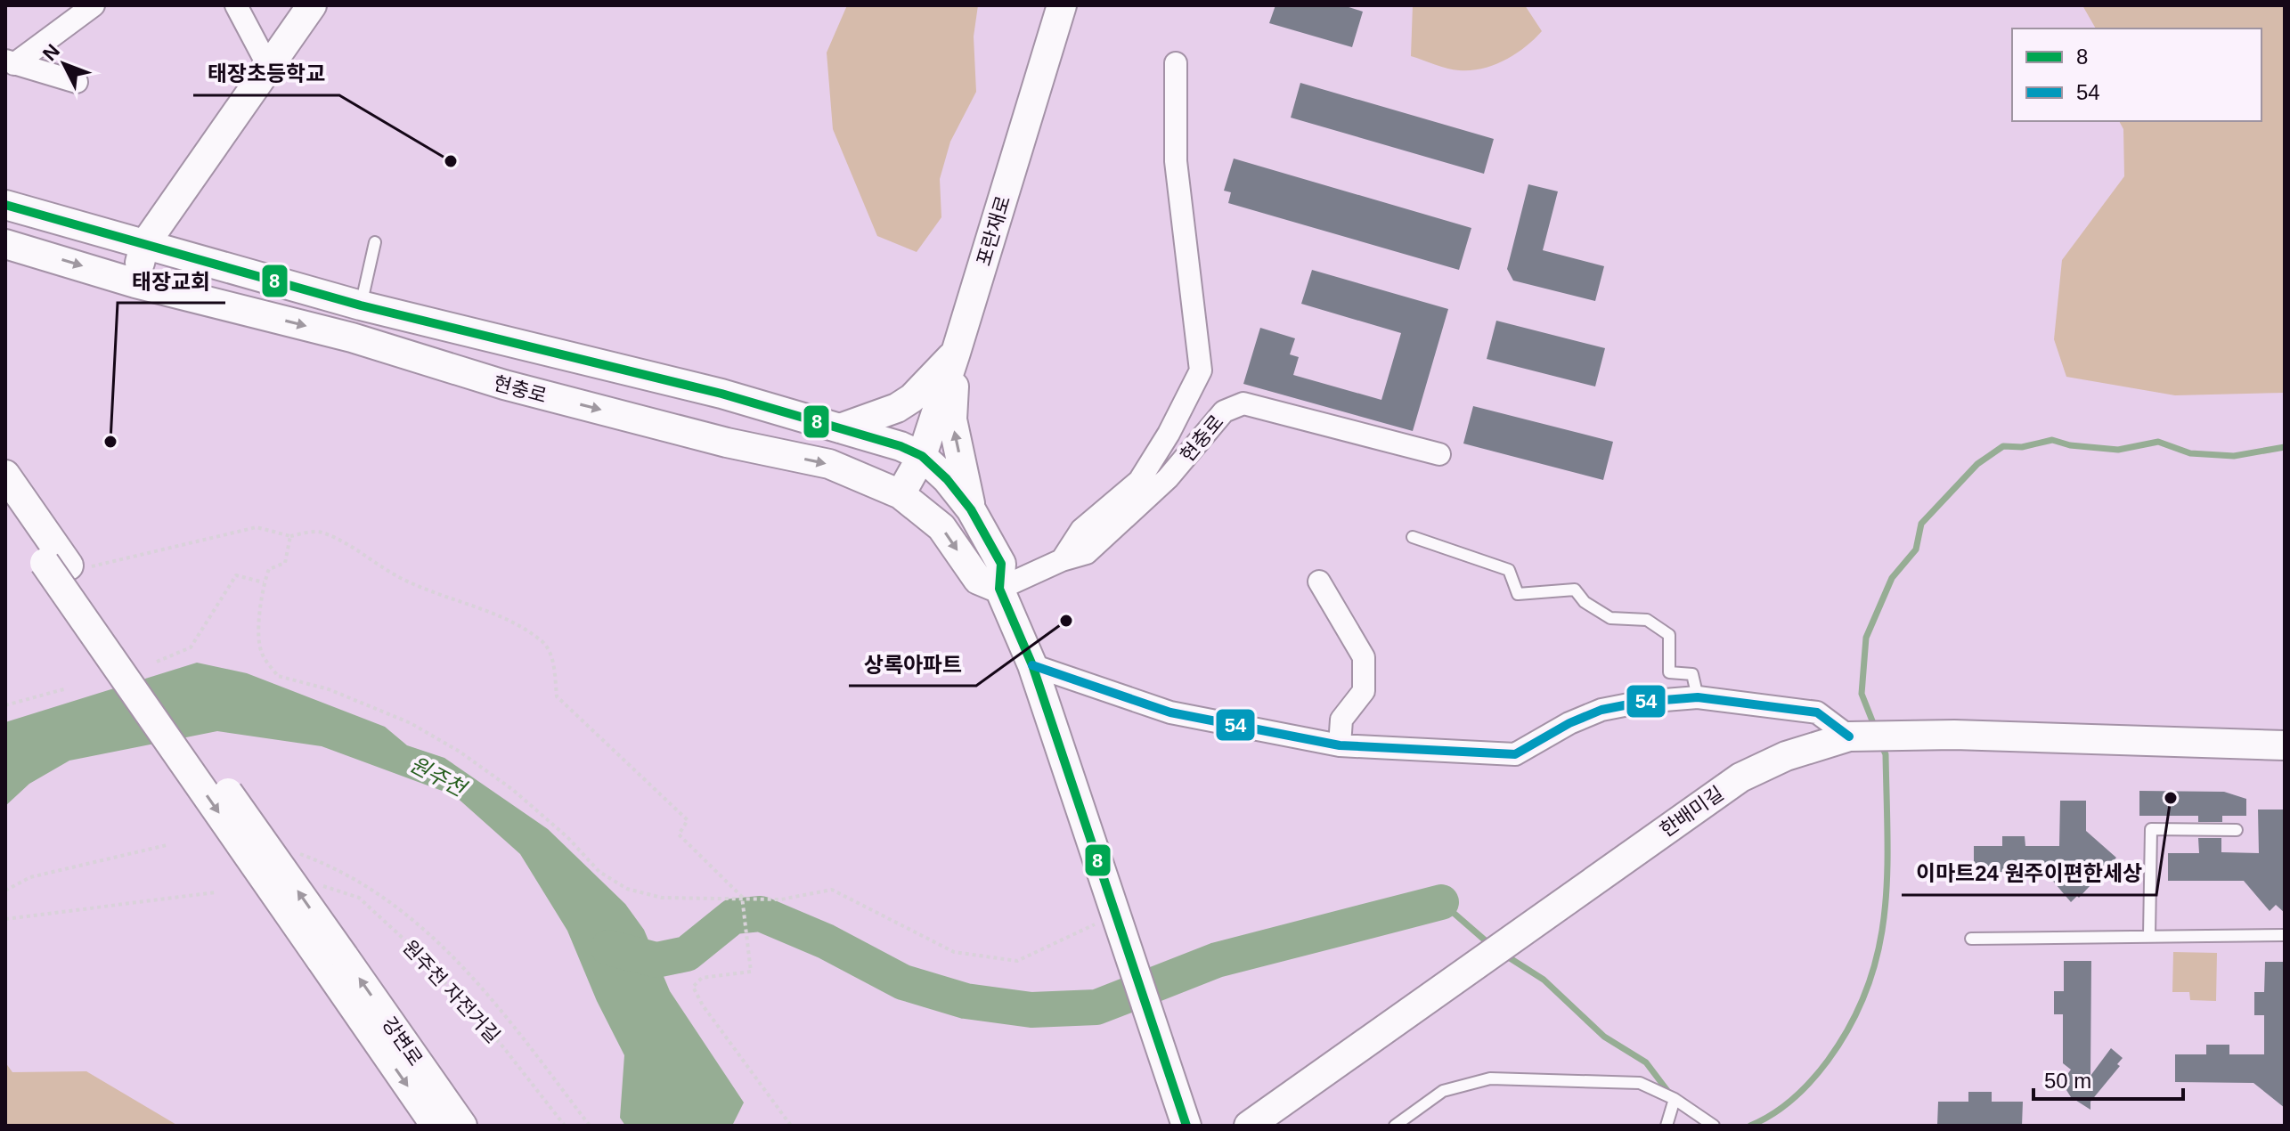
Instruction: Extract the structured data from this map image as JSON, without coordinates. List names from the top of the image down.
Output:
{
  "streets": {
    "street": [
      "포란재로",
      "현충로",
      "한배미길",
      "강변로"
    ],
    "path": ["원주천 자전거길"]
  },
  "crossings": [
    ["포란재로", "현충로"]
  ],
  "water": ["원주천"],
  "places": [
    "태장초등학교",
    "태장교회",
    "상록아파트",
    "이마트24 원주이편한세상"
  ],
  "lines": ["transit line 8", "transit line 54"],
  "legend": ["8", "54"],
  "scale_bar": "50 m",
  "north": "top left"
}
